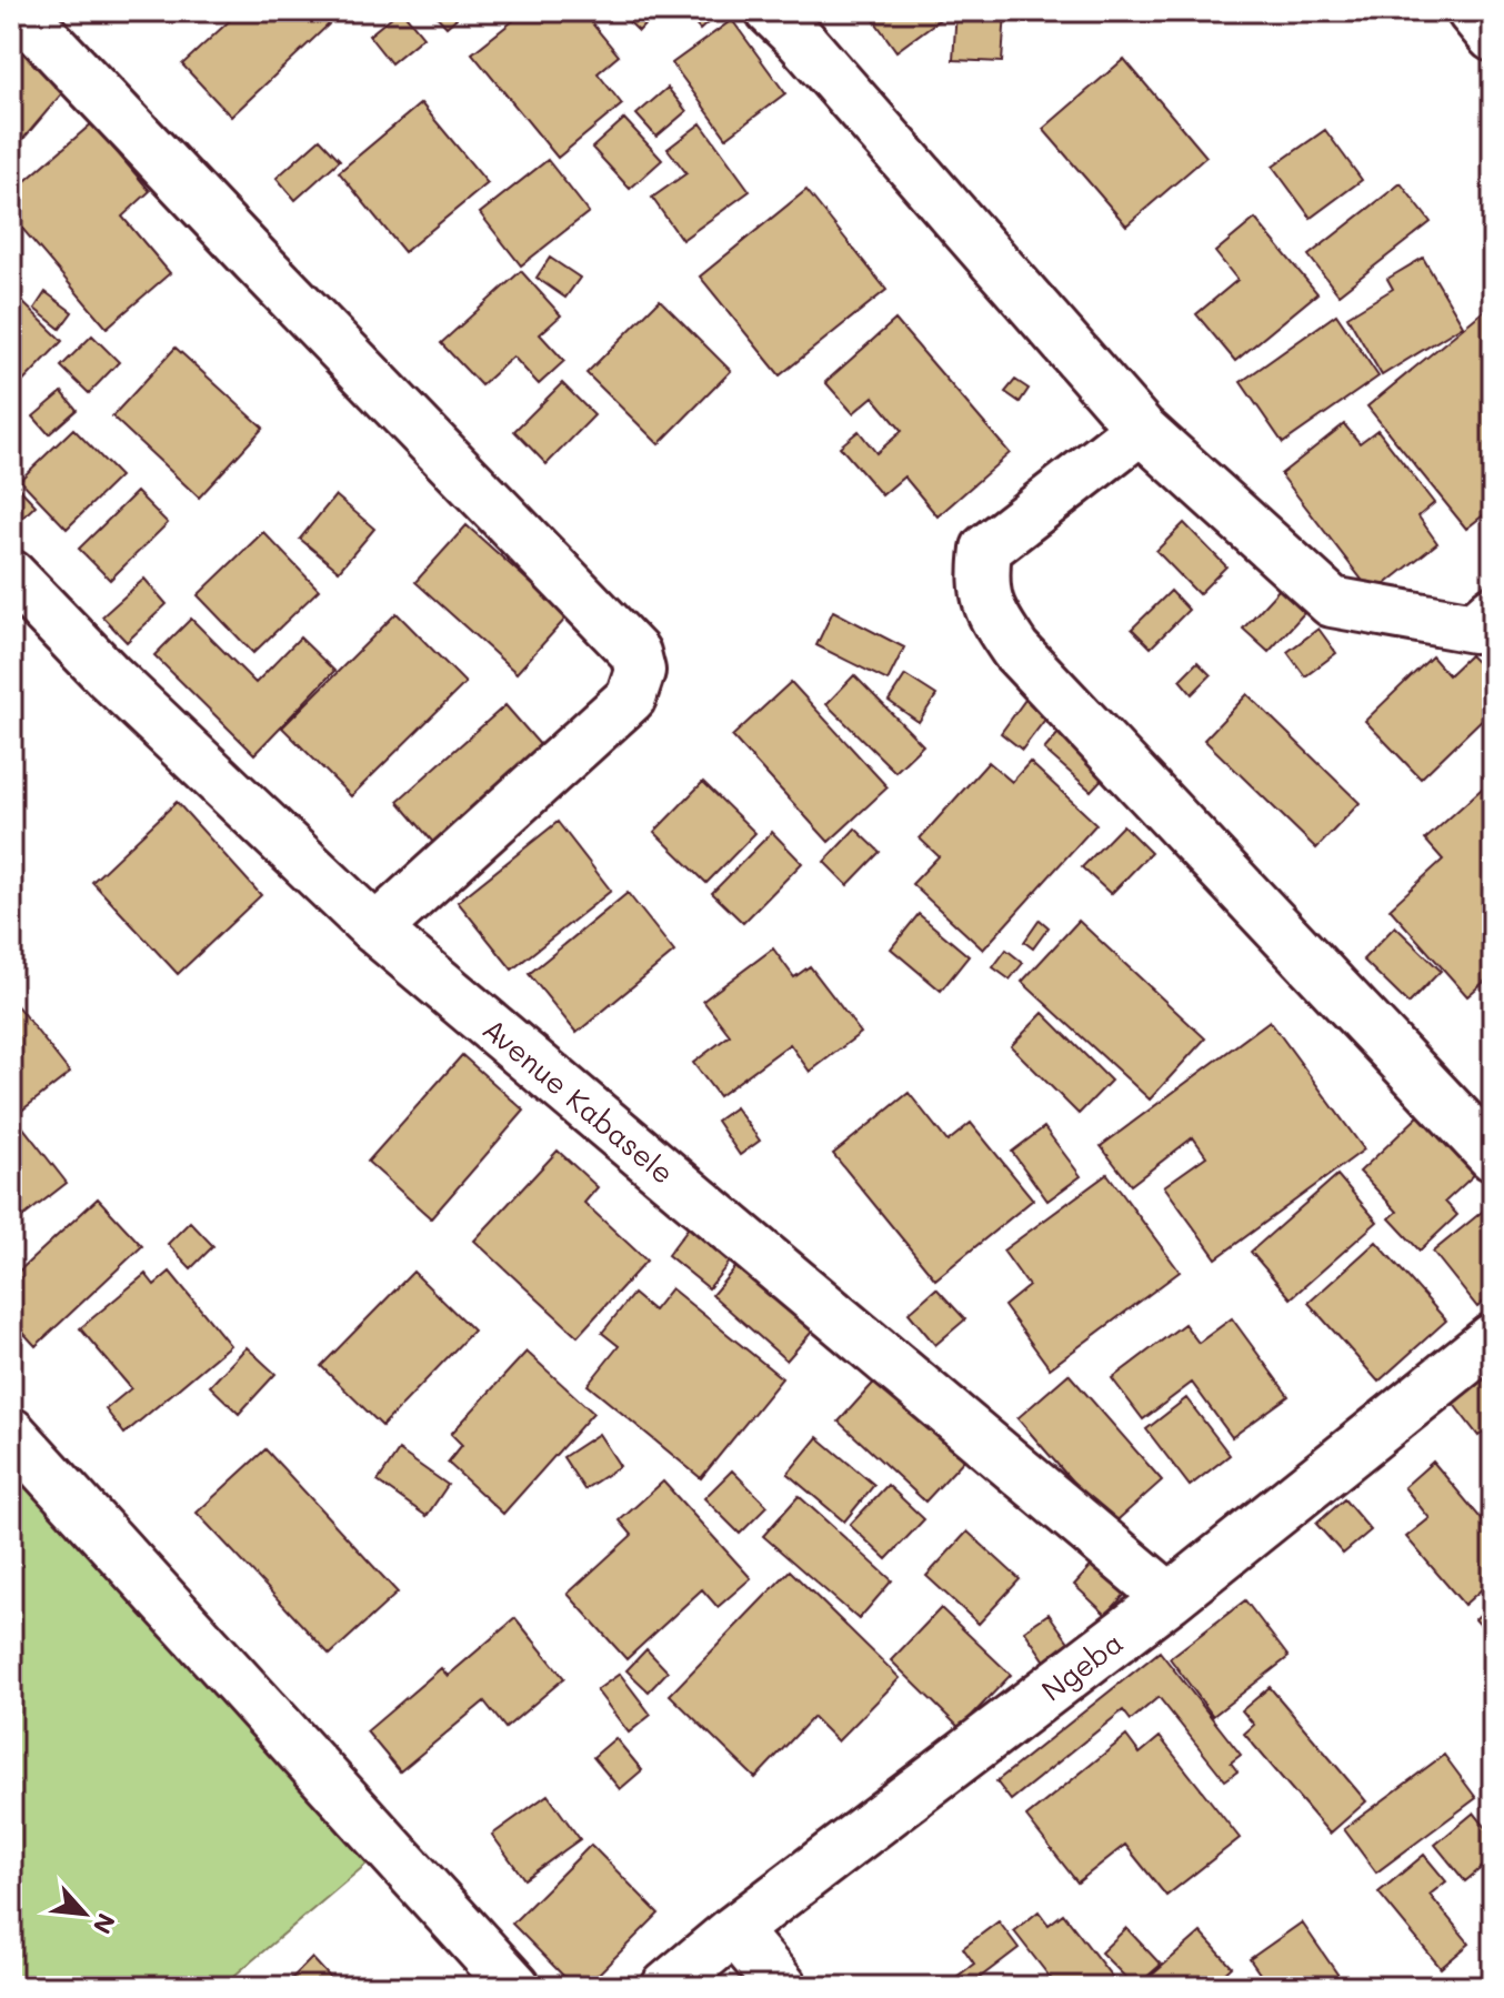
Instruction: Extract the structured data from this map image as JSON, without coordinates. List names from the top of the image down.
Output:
{
  "streets": {
    "main road": ["Avenue Kabasele", "Ngeba"]
  },
  "crossings": [
    ["Avenue Kabasele", "Ngeba"]
  ],
  "north": "bottom right"
}
